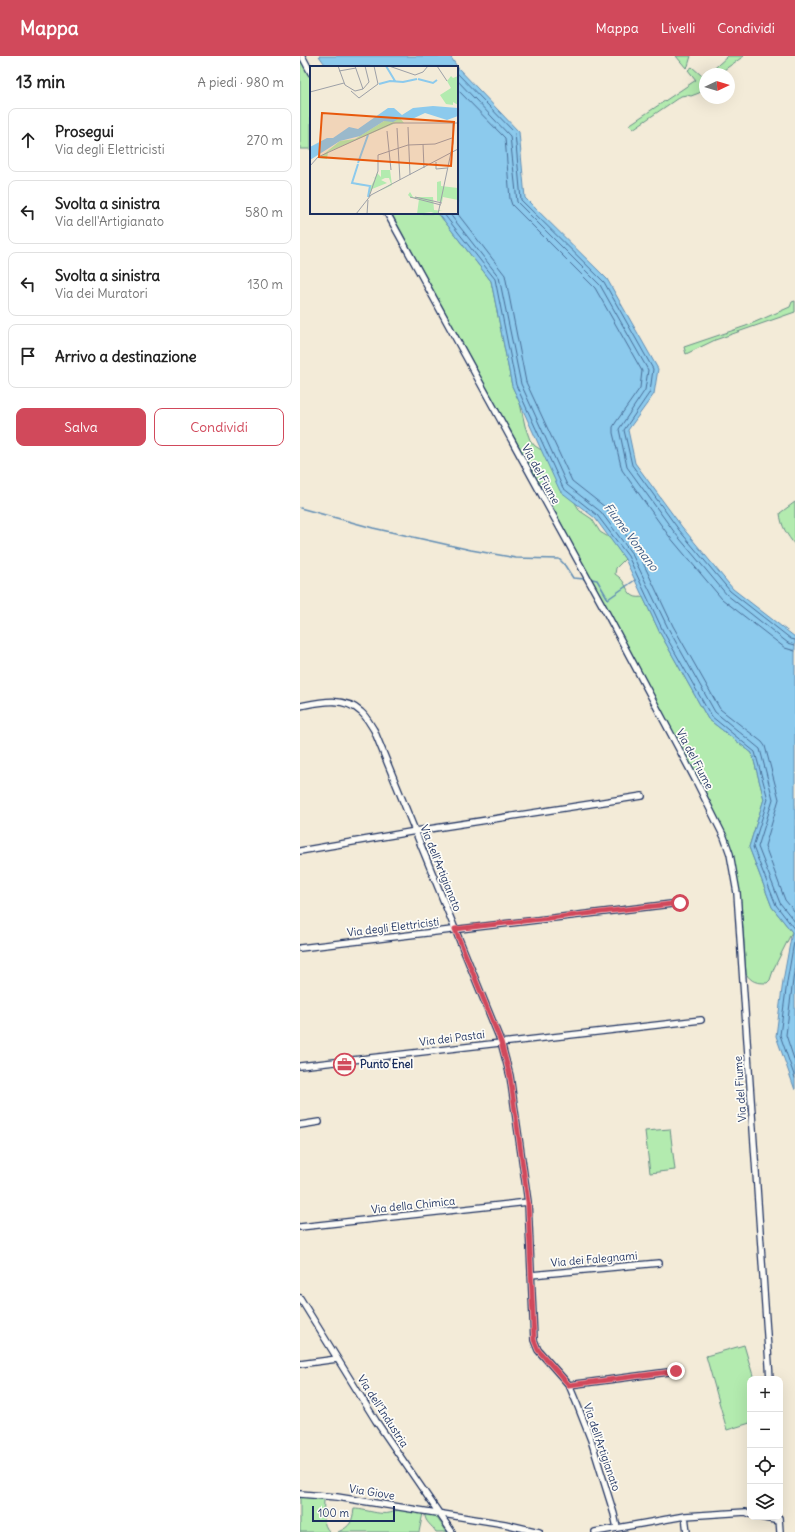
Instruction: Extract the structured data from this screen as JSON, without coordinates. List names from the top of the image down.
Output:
{
  "streets": {
    "street": [
      "Via del Fiume",
      "Via dell'Artigianato",
      "Via degli Elettricisti",
      "Via dei Pastai",
      "Via della Chimica",
      "Via dei Falegnami",
      "Via dell'Industria",
      "Via Giove"
    ]
  },
  "crossings": [
    ["Via dell'Artigianato", "Via degli Elettricisti"],
    ["Via dell'Artigianato", "Via dei Pastai"],
    ["Via dell'Artigianato", "Via della Chimica"],
    ["Via dell'Artigianato", "Via dei Falegnami"],
    ["Via dell'Industria", "Via Giove"]
  ],
  "water": ["Fiume Vomano"],
  "places": {
    "office": ["Punto Enel"]
  },
  "scale_bar": "100 m",
  "north": "right",
  "page": {
    "header": "Mappa",
    "nav": ["Mappa", "Livelli", "Condividi"],
    "heading": ["13 min", "A piedi · 980 m"],
    "list": [
      ["Prosegui", "Via degli Elettricisti", "270 m"],
      ["Svolta a sinistra", "Via dell'Artigianato", "580 m"],
      ["Svolta a sinistra", "Via dei Muratori", "130 m"],
      "Arrivo a destinazione"
    ],
    "buttons": ["Salva", "Condividi"],
    "map_buttons": ["+", "−"],
    "scale": "100 m"
  }
}
